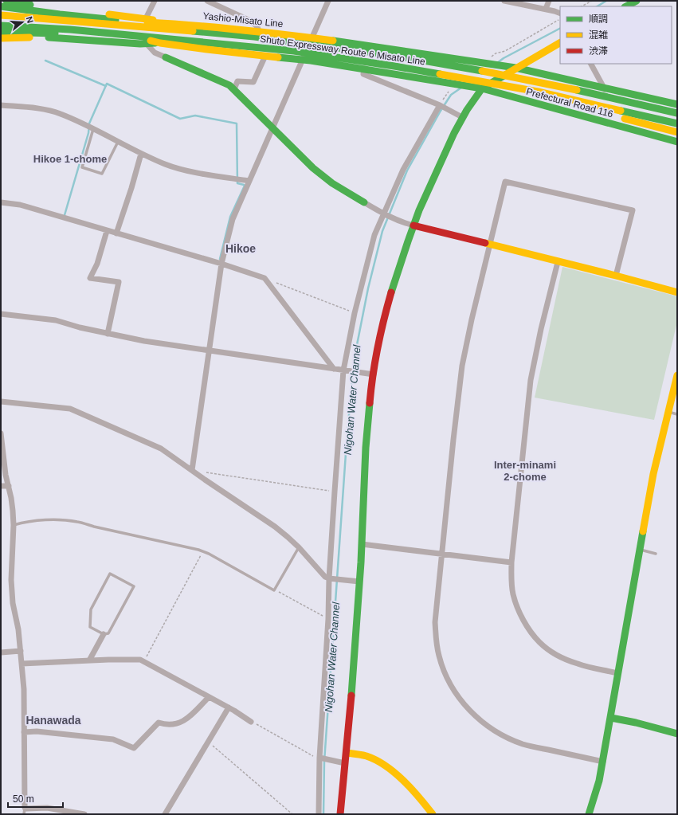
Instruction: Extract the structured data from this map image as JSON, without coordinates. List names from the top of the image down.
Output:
{
  "streets": {
    "main road": ["Yashio-Misato Line", "Shuto Expressway Route 6 Misato Line", "Prefectural Road 116"]
  },
  "districts": [
    "Hikoe 1-chome",
    "Hikoe",
    "Inter-minami 2-chome",
    "Hanawada"
  ],
  "water": ["Nigohan Water Channel"],
  "legend": ["順調", "混雑", "渋滞"],
  "scale_bar": "50 m",
  "north": "right"
}
